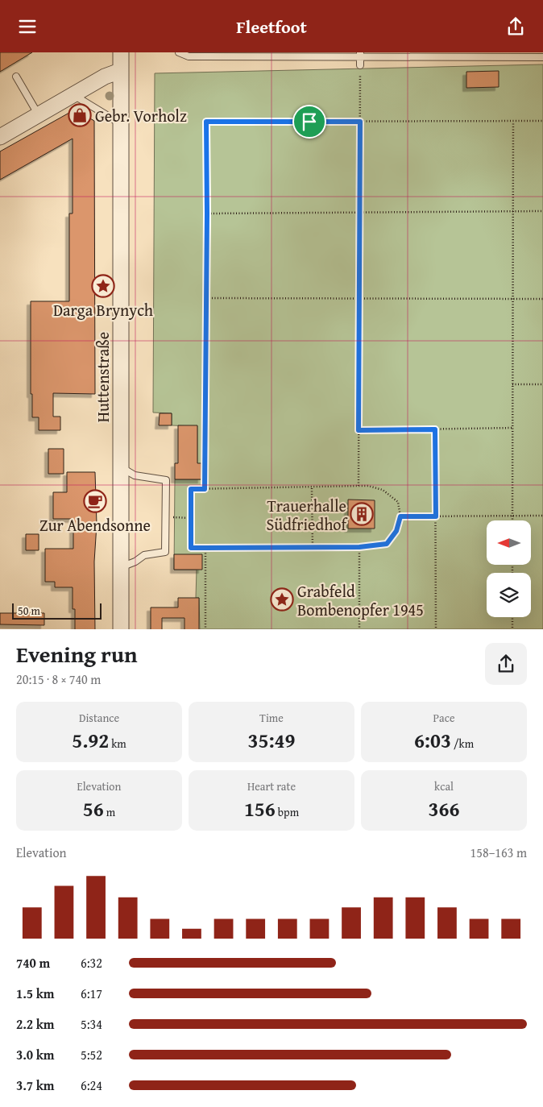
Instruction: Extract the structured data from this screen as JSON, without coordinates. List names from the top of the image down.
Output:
{
  "streets": {
    "street": ["Huttenstraße"]
  },
  "places": {
    "shop": ["Gebr. Vorholz"],
    "place": ["Darga Brynych", "Grabfeld Bombenopfer 1945"],
    "cafe": ["Zur Abendsonne"],
    "building": ["Trauerhalle Südfriedhof"]
  },
  "scale_bar": "50 m",
  "north": "left",
  "page": {
    "header": "Fleetfoot",
    "scale": "50 m",
    "heading": ["Evening run", "20:15 · 8 × 740 m"],
    "stats": [
      ["Distance", "5.92 km"],
      ["Time", "35:49"],
      ["Pace", "6:03 /km"],
      ["Elevation", "56 m"],
      ["Heart rate", "156 bpm"],
      ["kcal", "366"]
    ],
    "chart": ["Elevation", "158–163 m"],
    "list": [
      {
        "name": "740 m",
        "note": "6:32"
      },
      {
        "name": "1.5 km",
        "note": "6:17"
      },
      {
        "name": "2.2 km",
        "note": "5:34"
      },
      {
        "name": "3.0 km",
        "note": "5:52"
      },
      {
        "name": "3.7 km",
        "note": "6:24"
      }
    ]
  }
}
